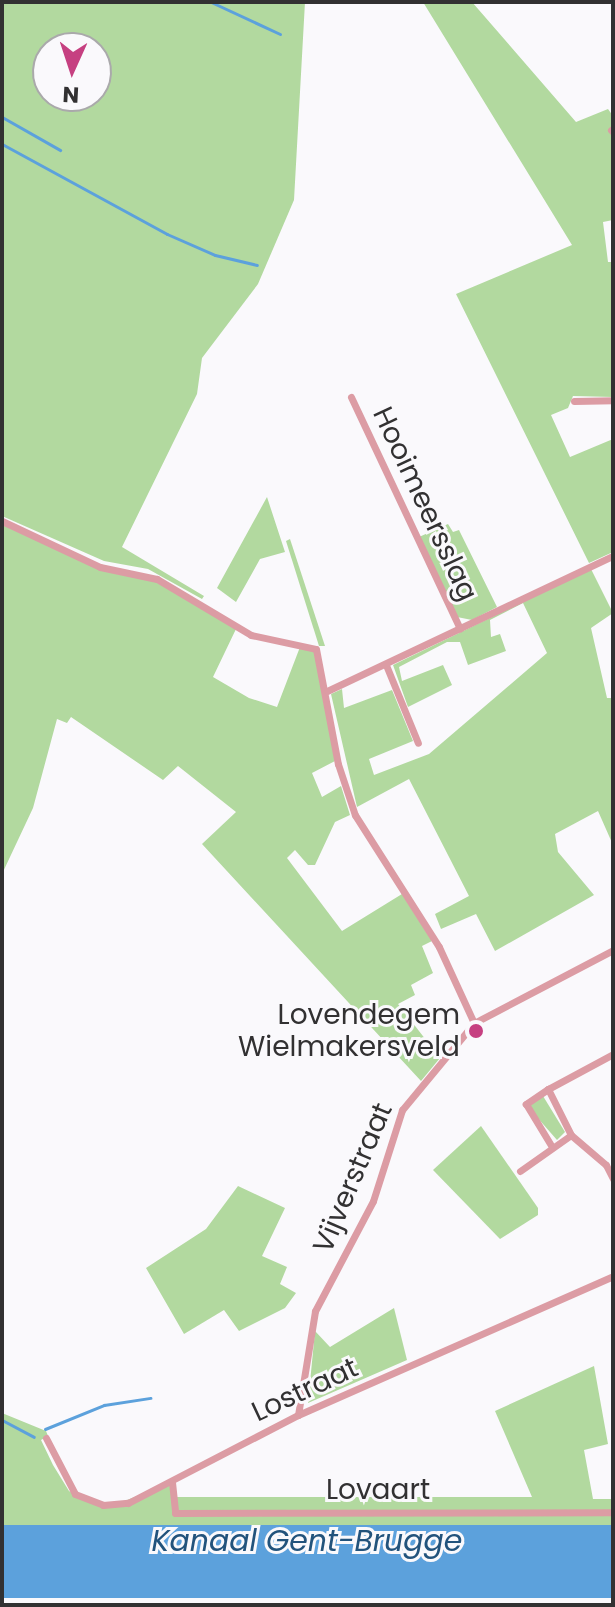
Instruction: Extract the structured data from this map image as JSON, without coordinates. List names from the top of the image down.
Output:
{
  "streets": {
    "street": [
      "Hooimeersslag",
      "Vijverstraat",
      "Lostraat",
      "Lovaart"
    ]
  },
  "crossings": [
    ["Vijverstraat", "Lostraat"],
    ["Lostraat", "Lovaart"]
  ],
  "water": ["Kanaal Gent-Brugge"],
  "places": ["Lovendegem Wielmakersveld"],
  "north": "bottom"
}
